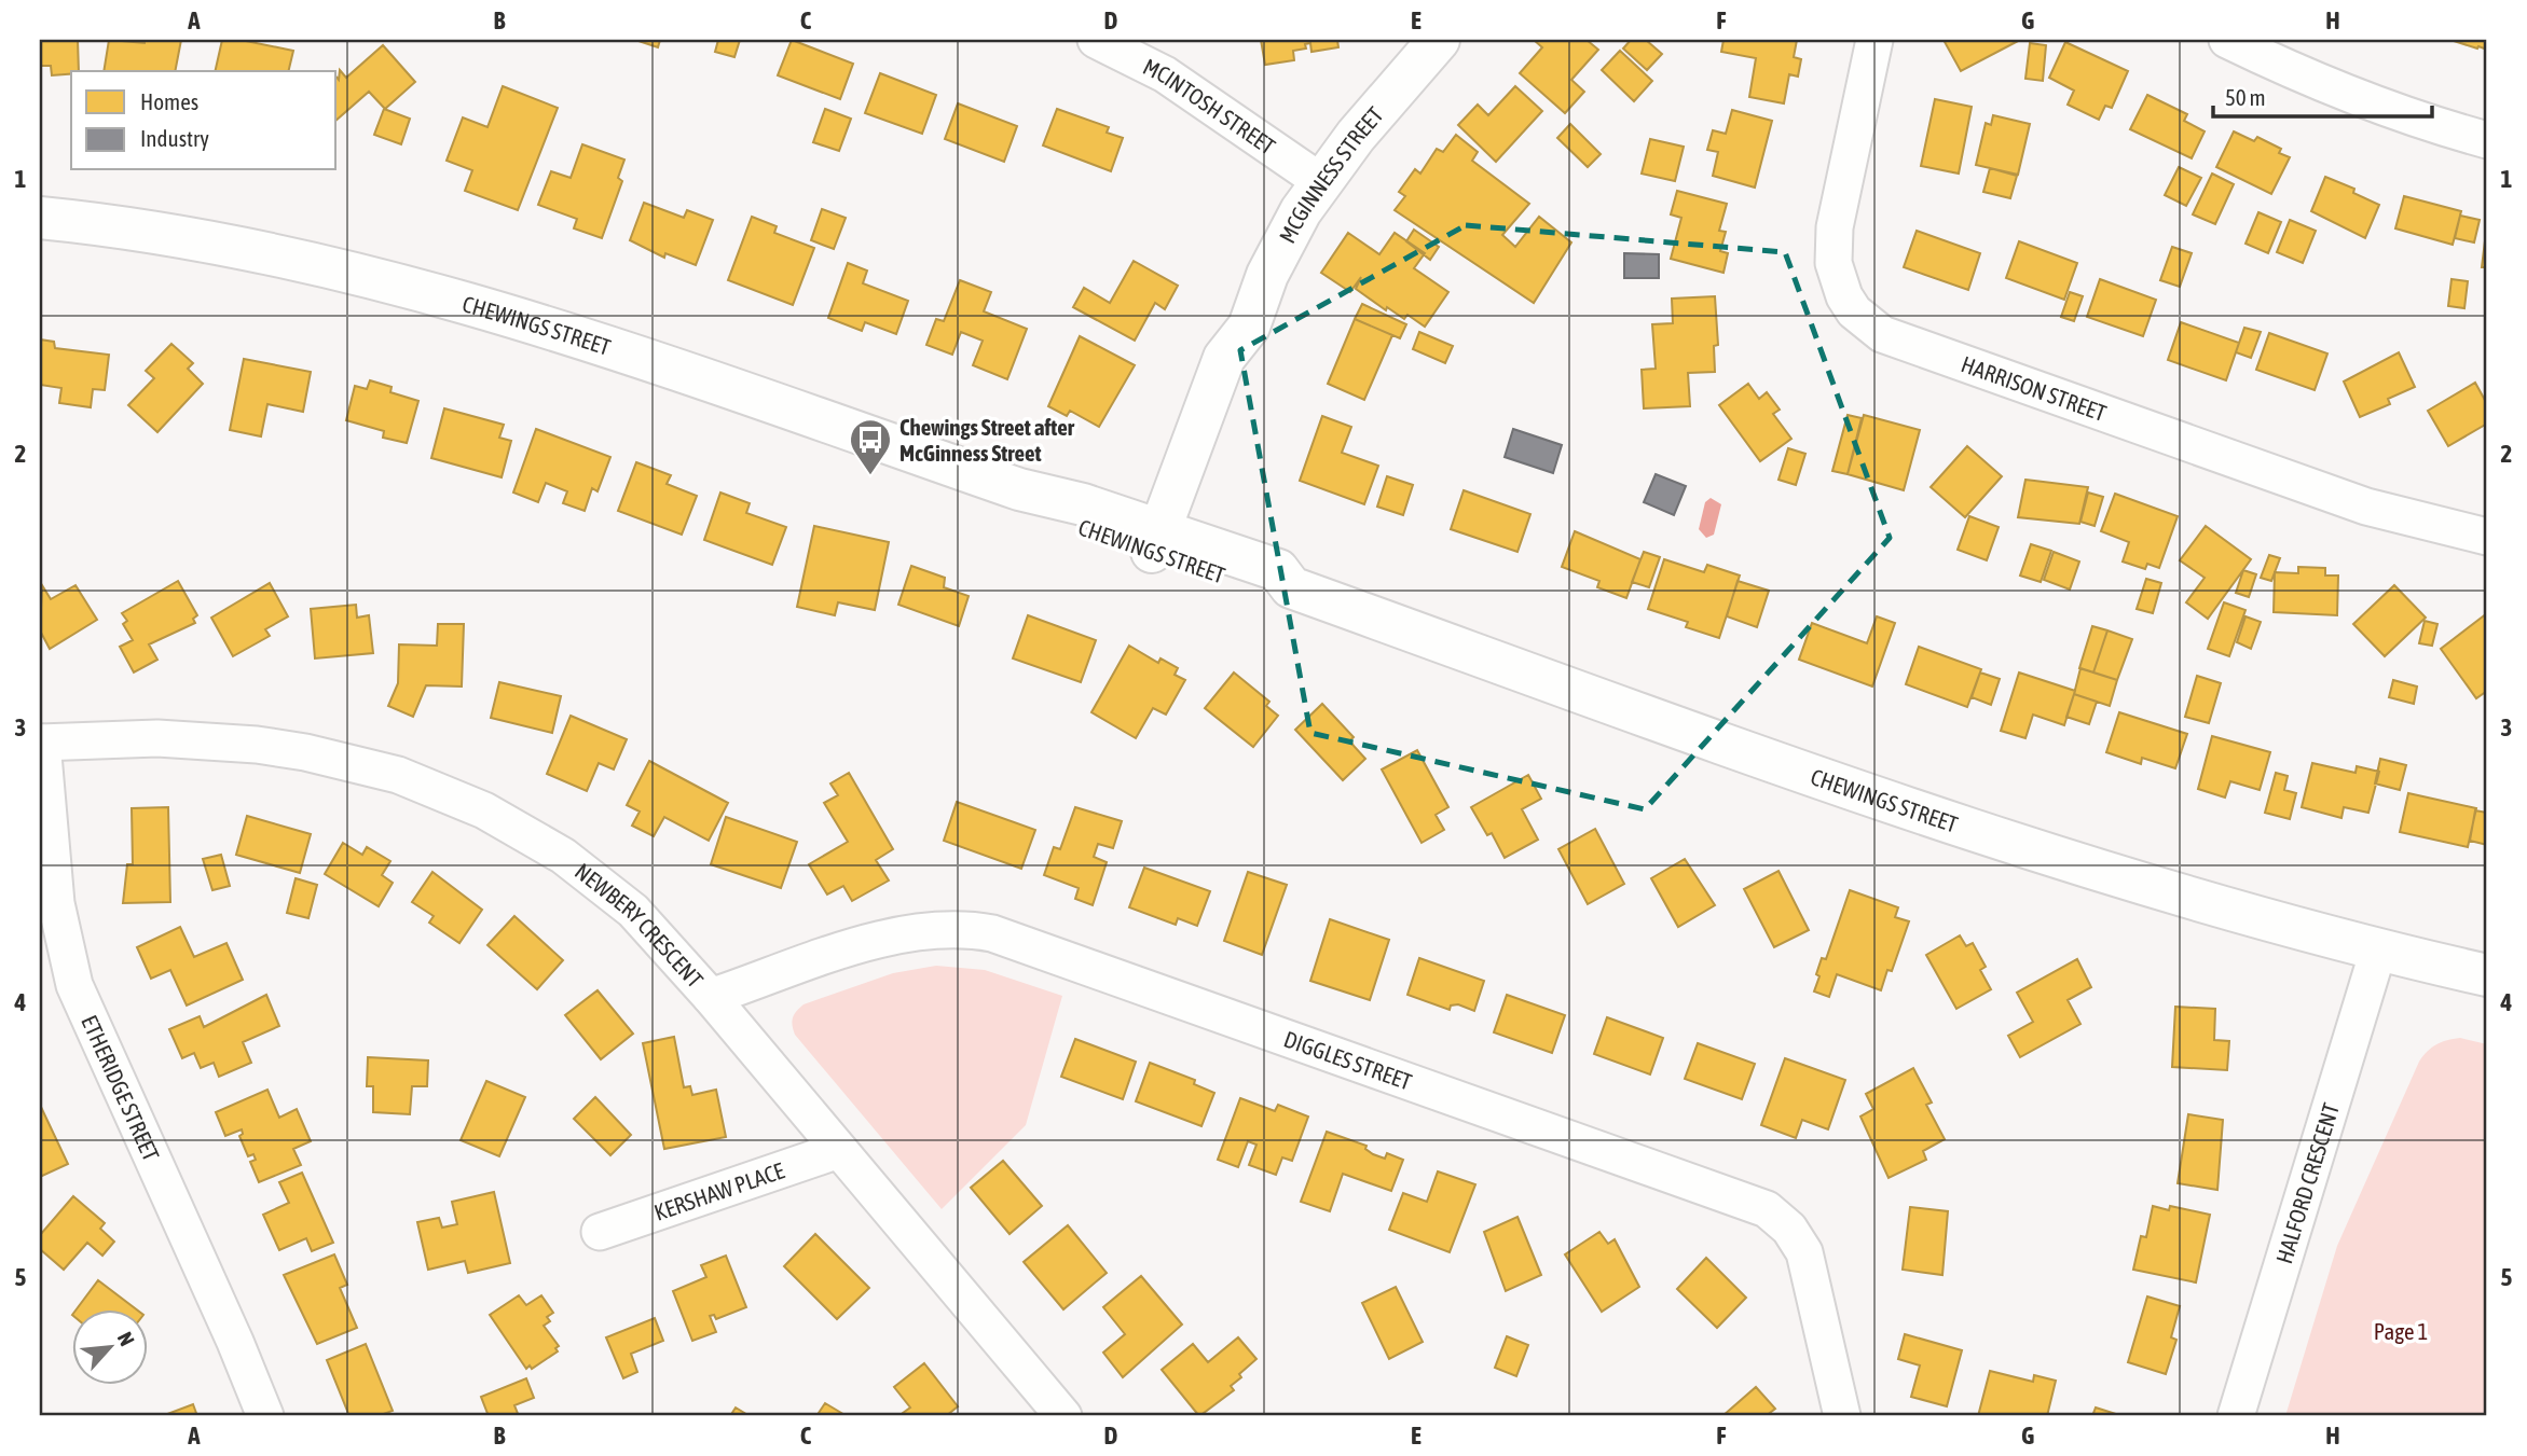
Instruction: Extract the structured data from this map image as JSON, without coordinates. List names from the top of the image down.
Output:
{
  "streets": {
    "street": [
      "MCINTOSH STREET",
      "MCGINNESS STREET",
      "CHEWINGS STREET",
      "HARRISON STREET",
      "NEWBERY CRESCENT",
      "DIGGLES STREET",
      "ETHERIDGE STREET",
      "HALFORD CRESCENT",
      "KERSHAW PLACE"
    ]
  },
  "crossings": [
    ["MCINTOSH STREET", "MCGINNESS STREET"],
    ["MCGINNESS STREET", "CHEWINGS STREET"],
    ["CHEWINGS STREET", "HALFORD CRESCENT"],
    ["NEWBERY CRESCENT", "DIGGLES STREET"],
    ["NEWBERY CRESCENT", "ETHERIDGE STREET"],
    ["NEWBERY CRESCENT", "KERSHAW PLACE"]
  ],
  "parks": ["Page 1"],
  "places": {
    "bus stop": ["Chewings Street after McGinness Street"]
  },
  "legend": ["Homes", "Industry"],
  "scale_bar": "50 m",
  "north": "top right",
  "grid": {
    "columns": [
      "A",
      "B",
      "C",
      "D",
      "E",
      "F",
      "G",
      "H"
    ],
    "rows": [
      "1",
      "2",
      "3",
      "4",
      "5"
    ]
  }
}
